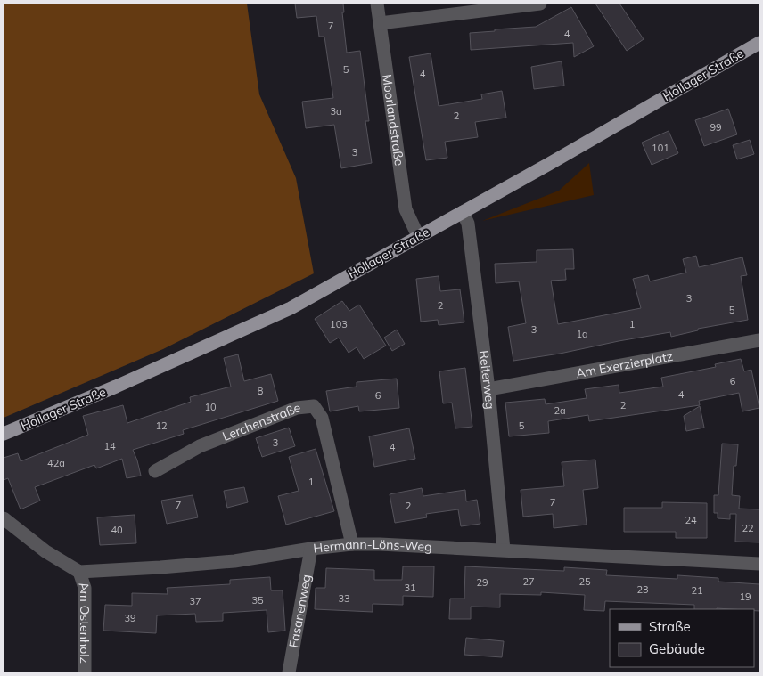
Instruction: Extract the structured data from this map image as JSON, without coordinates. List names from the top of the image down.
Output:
{
  "streets": {
    "main road": ["Hollager Straße"],
    "street": [
      "Moorlandstraße",
      "Am Exerzierplatz",
      "Reiterweg",
      "Lerchenstraße",
      "Hermann-Löns-Weg",
      "Fasanenweg",
      "Am Ostenholz"
    ]
  },
  "crossings": [
    ["Hollager Straße", "Moorlandstraße"],
    ["Hollager Straße", "Reiterweg"],
    ["Am Exerzierplatz", "Reiterweg"],
    ["Reiterweg", "Hermann-Löns-Weg"],
    ["Lerchenstraße", "Hermann-Löns-Weg"],
    ["Hermann-Löns-Weg", "Fasanenweg"],
    ["Hermann-Löns-Weg", "Am Ostenholz"]
  ],
  "house_numbers": [
    "7",
    "4",
    "5",
    "4",
    "3a",
    "2",
    "99",
    "101",
    "3",
    "3",
    "2",
    "5",
    "103",
    "1",
    "3",
    "1a",
    "6",
    "8",
    "4",
    "6",
    "2",
    "10",
    "2a",
    "12",
    "5",
    "3",
    "14",
    "4",
    "42a",
    "1",
    "7",
    "7",
    "2",
    "24",
    "22",
    "40",
    "27",
    "25",
    "29",
    "31",
    "23",
    "21",
    "19",
    "33",
    "35",
    "37",
    "39"
  ],
  "legend": ["Straße", "Gebäude"]
}
